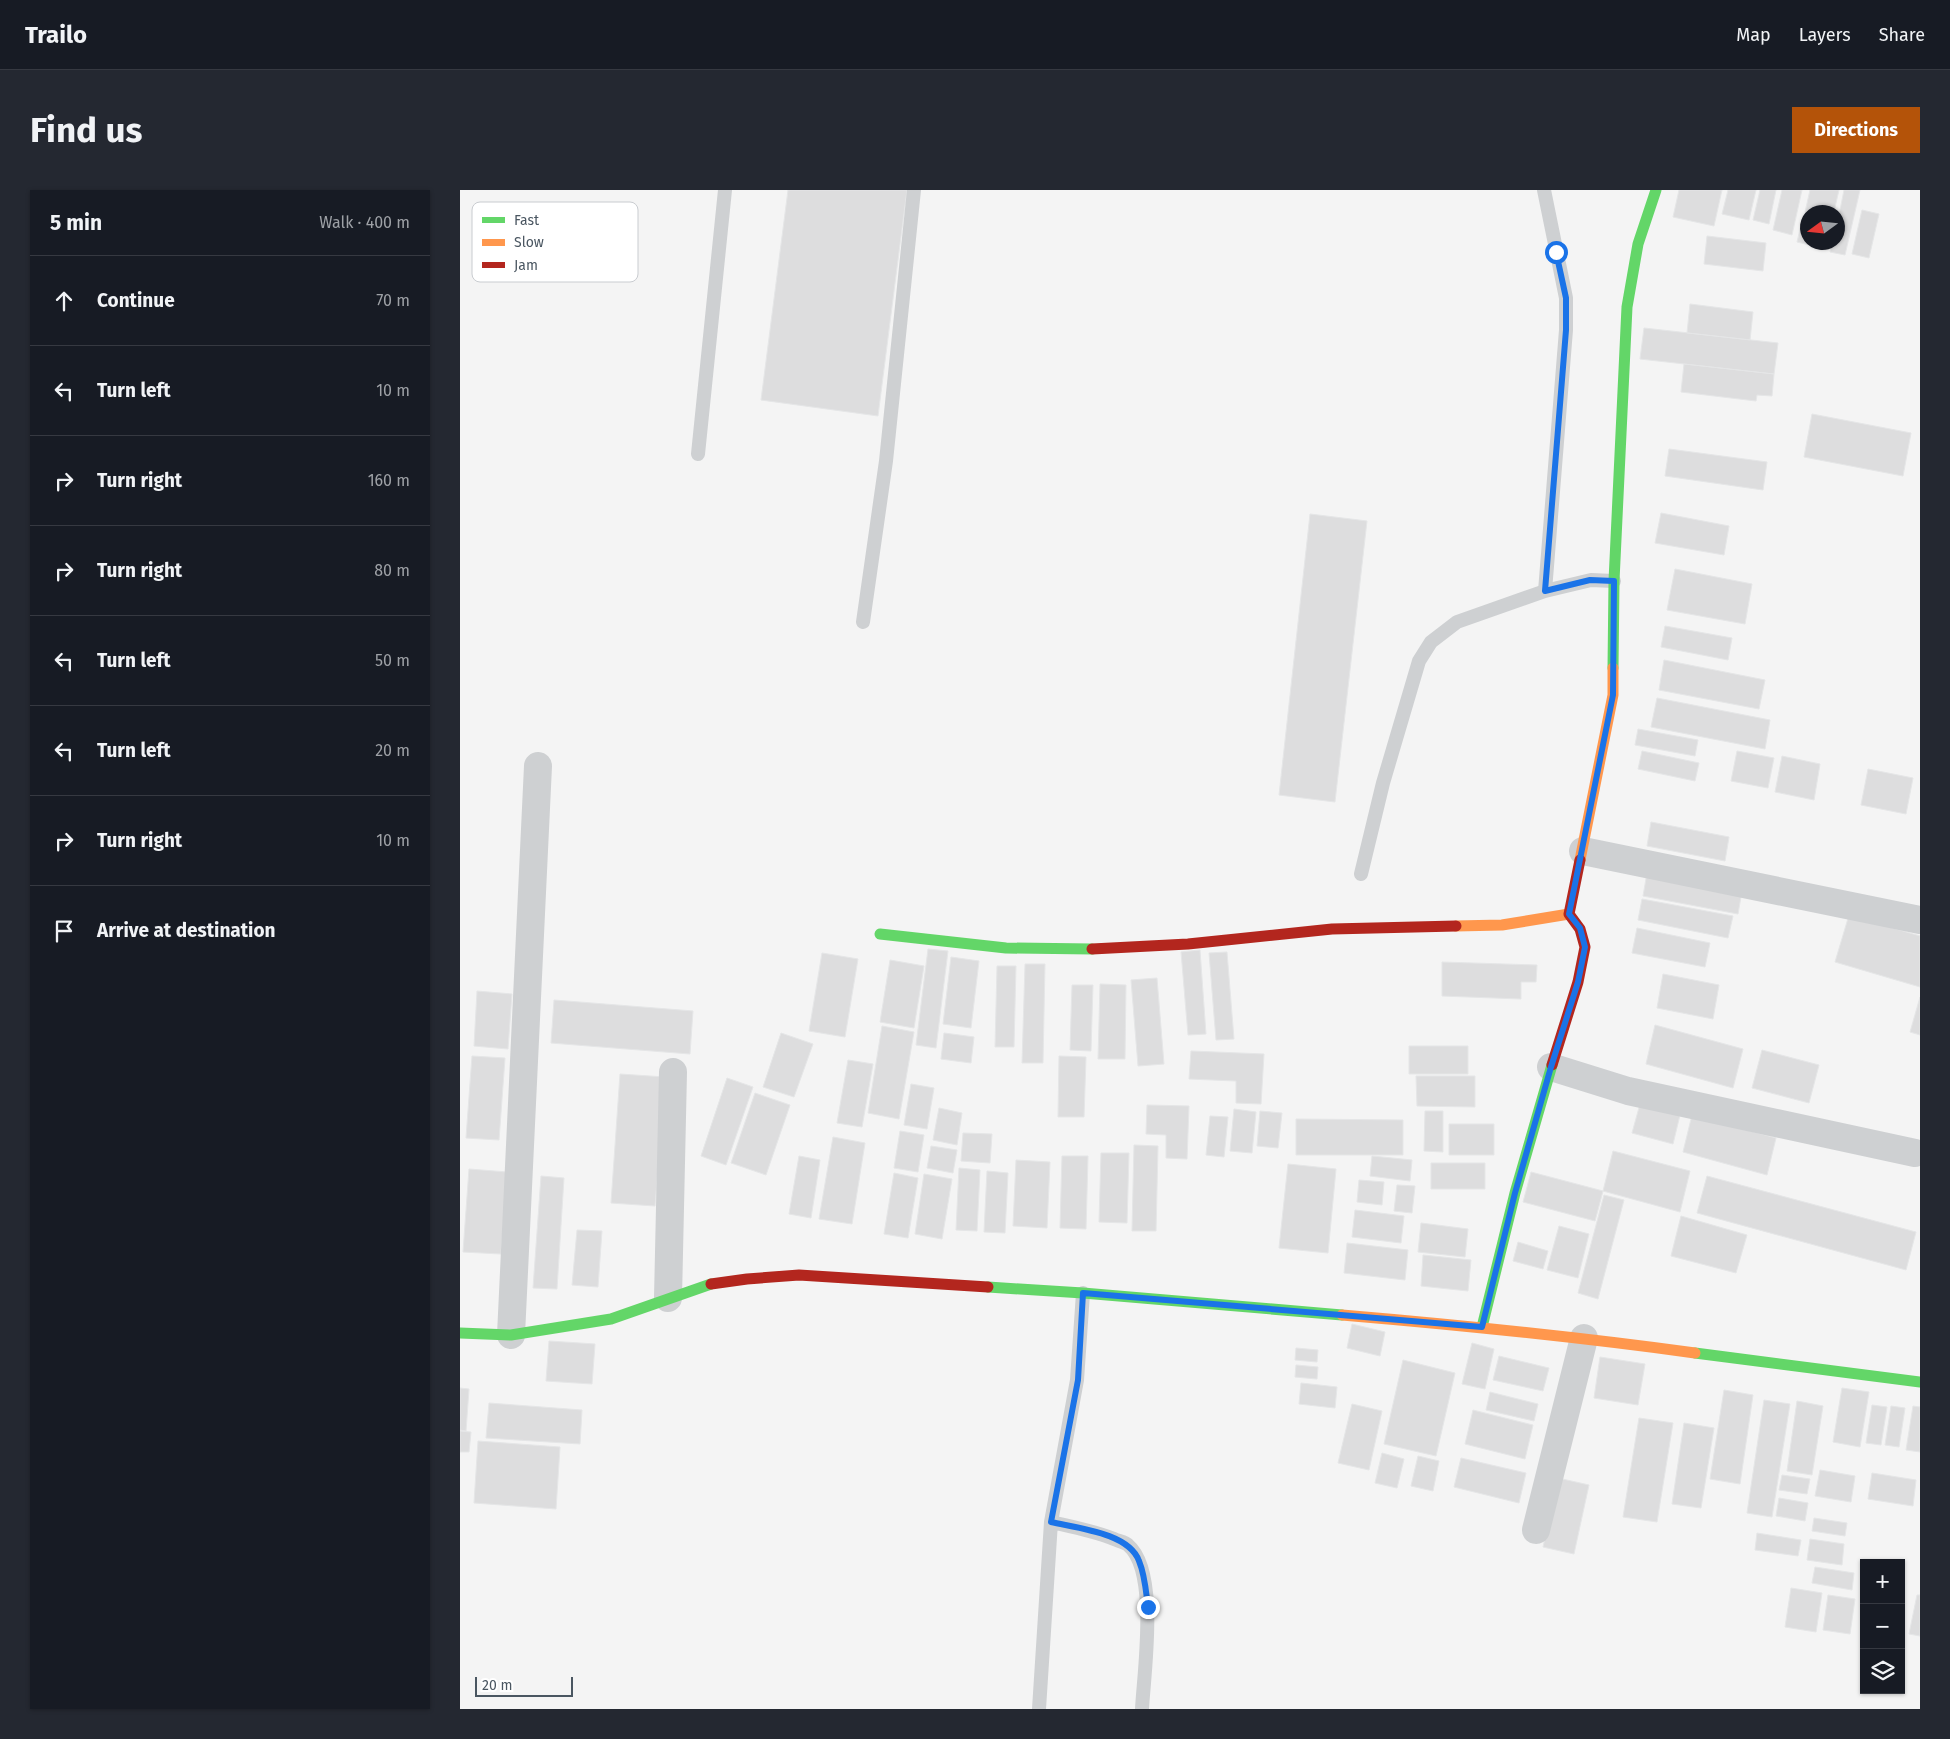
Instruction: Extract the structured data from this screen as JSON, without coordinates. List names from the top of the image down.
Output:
{
  "legend": ["Fast", "Slow", "Jam"],
  "scale_bar": "20 m",
  "north": "left",
  "page": {
    "header": "Trailo",
    "nav": ["Map", "Layers", "Share"],
    "buttons": "Directions",
    "title": "Find us",
    "heading": ["5 min", "Walk · 400 m"],
    "list": [
      ["Continue", "70 m"],
      ["Turn left", "10 m"],
      ["Turn right", "160 m"],
      ["Turn right", "80 m"],
      ["Turn left", "50 m"],
      ["Turn left", "20 m"],
      ["Turn right", "10 m"],
      "Arrive at destination"
    ],
    "map_buttons": ["+", "−"],
    "scale": "20 m"
  }
}
